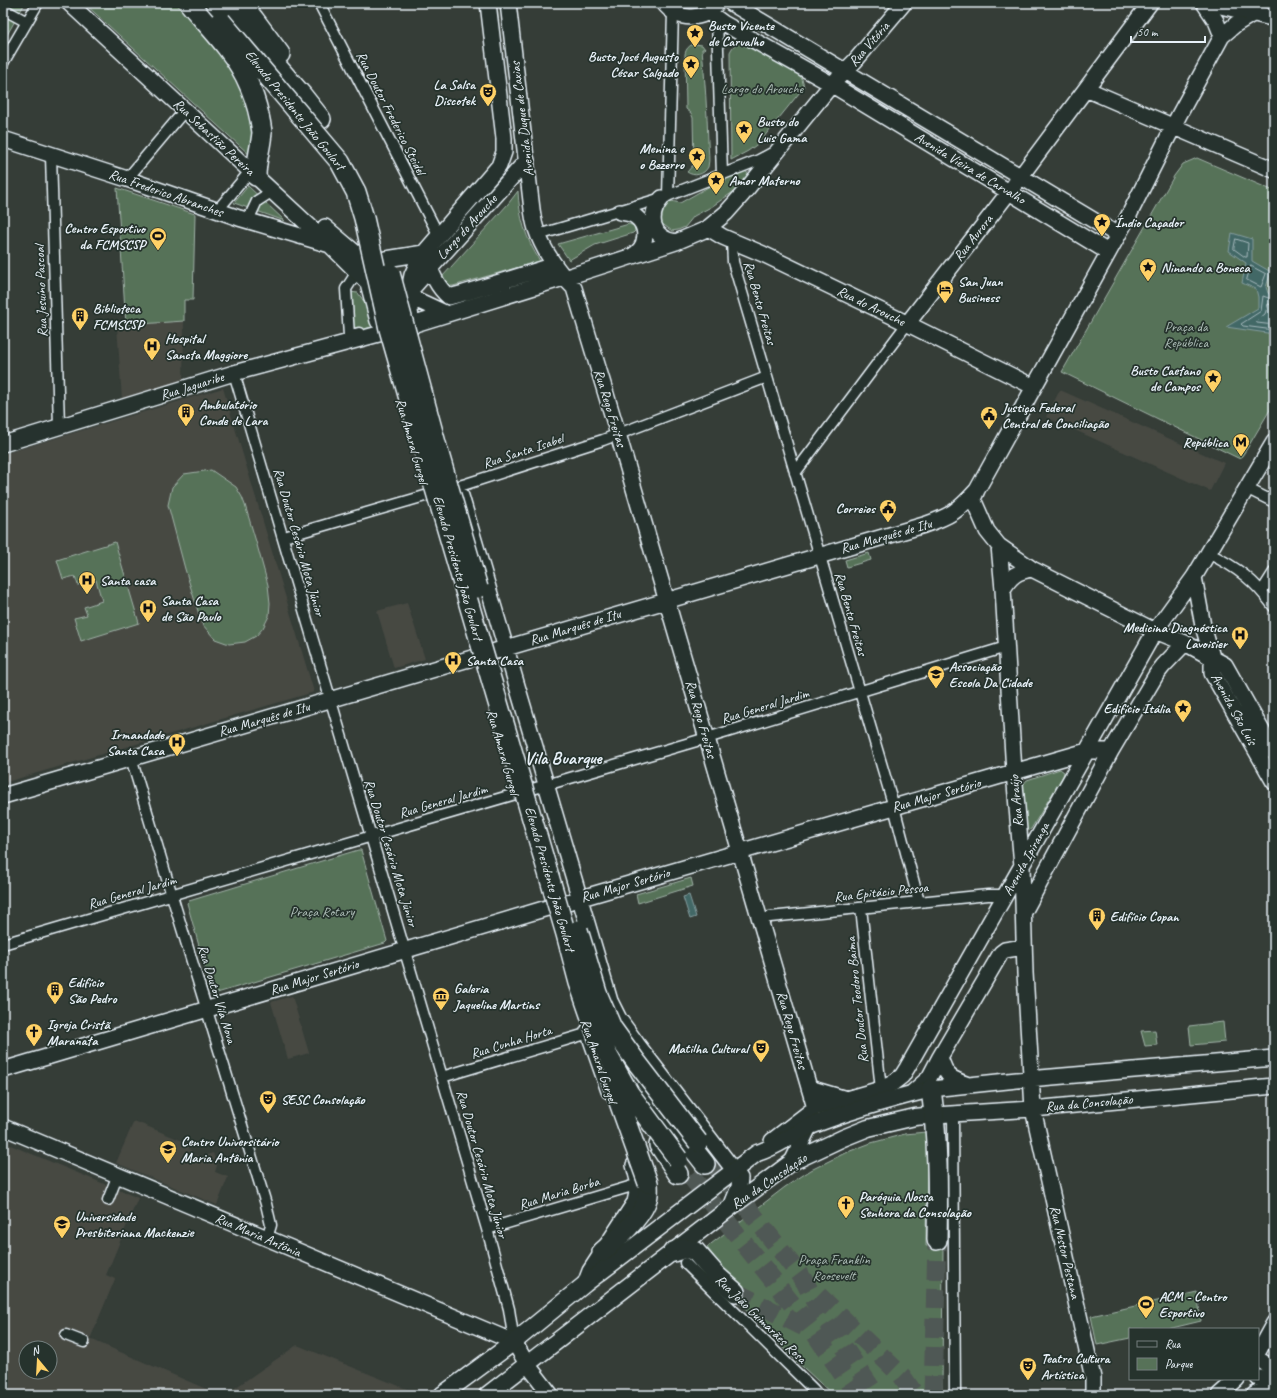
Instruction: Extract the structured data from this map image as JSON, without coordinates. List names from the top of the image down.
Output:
{
  "streets": {
    "highway": ["Elevado Presidente João Goulart"],
    "main road": ["Rua da Consolação"],
    "street": [
      "Rua Vitória",
      "Rua Doutor Frederico Steidel",
      "Avenida Duque de Caxias",
      "Rua Sebastião Pereira",
      "Avenida Vieira de Carvalho",
      "Rua Frederico Abranches",
      "Largo do Arouche",
      "Rua Aurora",
      "Rua Jesuíno Pascoal",
      "Rua Bento Freitas",
      "Rua do Arouche",
      "Rua Jaguaribe",
      "Rua Rego Freitas",
      "Rua Amaral Gurgel",
      "Rua Santa Isabel",
      "Rua Marquês de Itu",
      "Rua Doutor Cesário Mota Júnior",
      "Rua General Jardim",
      "Avenida São Luís",
      "Rua Major Sertório",
      "Rua Araújo",
      "Avenida Ipiranga",
      "Rua Epitácio Pessoa",
      "Rua Doutor Vila Nova",
      "Rua Doutor Teodoro Baima",
      "Rua Cunha Horta",
      "Rua Maria Borba",
      "Rua Maria Antônia",
      "Rua Nestor Pestana",
      "Rua João Guimarães Rosa"
    ]
  },
  "crossings": [
    ["Rua Vitória", "Avenida Vieira de Carvalho"],
    ["Elevado Presidente João Goulart", "Rua Amaral Gurgel"],
    ["Elevado Presidente João Goulart", "Rua Cunha Horta"],
    ["Rua Doutor Frederico Steidel", "Largo do Arouche"],
    ["Avenida Duque de Caxias", "Largo do Arouche"],
    ["Rua Sebastião Pereira", "Rua Frederico Abranches"],
    ["Avenida Vieira de Carvalho", "Rua Aurora"],
    ["Rua Frederico Abranches", "Rua Jesuíno Pascoal"],
    ["Rua Aurora", "Rua Bento Freitas"],
    ["Rua Aurora", "Rua do Arouche"],
    ["Rua Jesuíno Pascoal", "Rua Jaguaribe"],
    ["Rua Bento Freitas", "Rua do Arouche"],
    ["Rua Bento Freitas", "Rua Santa Isabel"],
    ["Rua Bento Freitas", "Rua Marquês de Itu"],
    ["Rua Bento Freitas", "Rua General Jardim"],
    ["Rua Bento Freitas", "Rua Major Sertório"],
    ["Rua Bento Freitas", "Rua Epitácio Pessoa"],
    ["Rua Jaguaribe", "Rua Amaral Gurgel"],
    ["Rua Jaguaribe", "Rua Doutor Cesário Mota Júnior"],
    ["Rua Rego Freitas", "Rua Santa Isabel"],
    ["Rua Rego Freitas", "Rua Marquês de Itu"],
    ["Rua Rego Freitas", "Rua General Jardim"],
    ["Rua Rego Freitas", "Rua Major Sertório"],
    ["Rua Rego Freitas", "Rua Epitácio Pessoa"],
    ["Rua Rego Freitas", "Rua da Consolação"],
    ["Rua Amaral Gurgel", "Rua Santa Isabel"],
    ["Rua Amaral Gurgel", "Rua Marquês de Itu"],
    ["Rua Amaral Gurgel", "Rua General Jardim"],
    ["Rua Amaral Gurgel", "Rua Major Sertório"],
    ["Rua Amaral Gurgel", "Rua Cunha Horta"],
    ["Rua Santa Isabel", "Rua Doutor Cesário Mota Júnior"],
    ["Rua Marquês de Itu", "Rua Doutor Cesário Mota Júnior"],
    ["Rua Marquês de Itu", "Rua Doutor Vila Nova"],
    ["Rua Doutor Cesário Mota Júnior", "Rua General Jardim"],
    ["Rua Doutor Cesário Mota Júnior", "Rua Major Sertório"],
    ["Rua Doutor Cesário Mota Júnior", "Rua Cunha Horta"],
    ["Rua Doutor Cesário Mota Júnior", "Rua da Consolação"],
    ["Rua Doutor Cesário Mota Júnior", "Rua Maria Borba"],
    ["Rua Doutor Cesário Mota Júnior", "Rua Maria Antônia"],
    ["Rua General Jardim", "Rua Araújo"],
    ["Rua General Jardim", "Rua Doutor Vila Nova"],
    ["Avenida São Luís", "Avenida Ipiranga"],
    ["Rua Major Sertório", "Rua Araújo"],
    ["Rua Major Sertório", "Avenida Ipiranga"],
    ["Rua Major Sertório", "Rua Doutor Vila Nova"],
    ["Rua Araújo", "Avenida Ipiranga"],
    ["Rua Araújo", "Rua da Consolação"],
    ["Rua Araújo", "Rua Nestor Pestana"],
    ["Avenida Ipiranga", "Rua Epitácio Pessoa"],
    ["Avenida Ipiranga", "Rua Doutor Teodoro Baima"],
    ["Avenida Ipiranga", "Rua da Consolação"],
    ["Rua Epitácio Pessoa", "Rua Doutor Teodoro Baima"],
    ["Rua Doutor Vila Nova", "Rua Maria Antônia"],
    ["Rua Doutor Teodoro Baima", "Rua da Consolação"],
    ["Rua da Consolação", "Rua Maria Antônia"],
    ["Rua da Consolação", "Rua Nestor Pestana"],
    ["Rua da Consolação", "Rua João Guimarães Rosa"]
  ],
  "districts": ["Vila Buarque"],
  "parks": [
    "Largo do Arouche",
    "Praça da República",
    "Praça Rotary",
    "Praça Franklin Roosevelt"
  ],
  "places": {
    "place": [
      "Busto Vicente de Carvalho",
      "Busto José Augusto César Salgado",
      "Busto do Luis Gama",
      "Menina e o Bezerro",
      "Amor Materno",
      "Índio Caçador",
      "Ninando a Boneca",
      "Busto Caetano de Campos",
      "Edifício Itália"
    ],
    "theatre": [
      "La Salsa Discotek",
      "Matilha Cultural",
      "SESC Consolação",
      "Teatro Cultura Artística"
    ],
    "sports": ["Centro Esportivo da FCMSCSP", "ACM - Centro Esportivo"],
    "hotel": ["San Juan Business"],
    "building": [
      "Biblioteca FCMSCSP",
      "Ambulatório Conde de Lara",
      "Edifício Copan",
      "Edifício São Pedro"
    ],
    "hospital": [
      "Hospital Sancta Maggiore",
      "Santa casa",
      "Santa Casa de São Paulo",
      "Medicina Diagnóstica Lavoisier",
      "Santa Casa",
      "Irmandade Santa Casa"
    ],
    "public building": ["Justiça Federal Central de Conciliação", "Correios"],
    "metro station": ["República"],
    "school or university": ["Associação Escola Da Cidade", "Centro Universitário Maria Antônia", "Universidade Presbiteriana Mackenzie"],
    "museum": ["Galeria Jaqueline Martins"],
    "church": ["Igreja Cristã Maranata", "Paróquia Nossa Senhora da Consolação"]
  },
  "legend": ["Rua", "Parque"],
  "scale_bar": "50 m",
  "north": "top"
}
